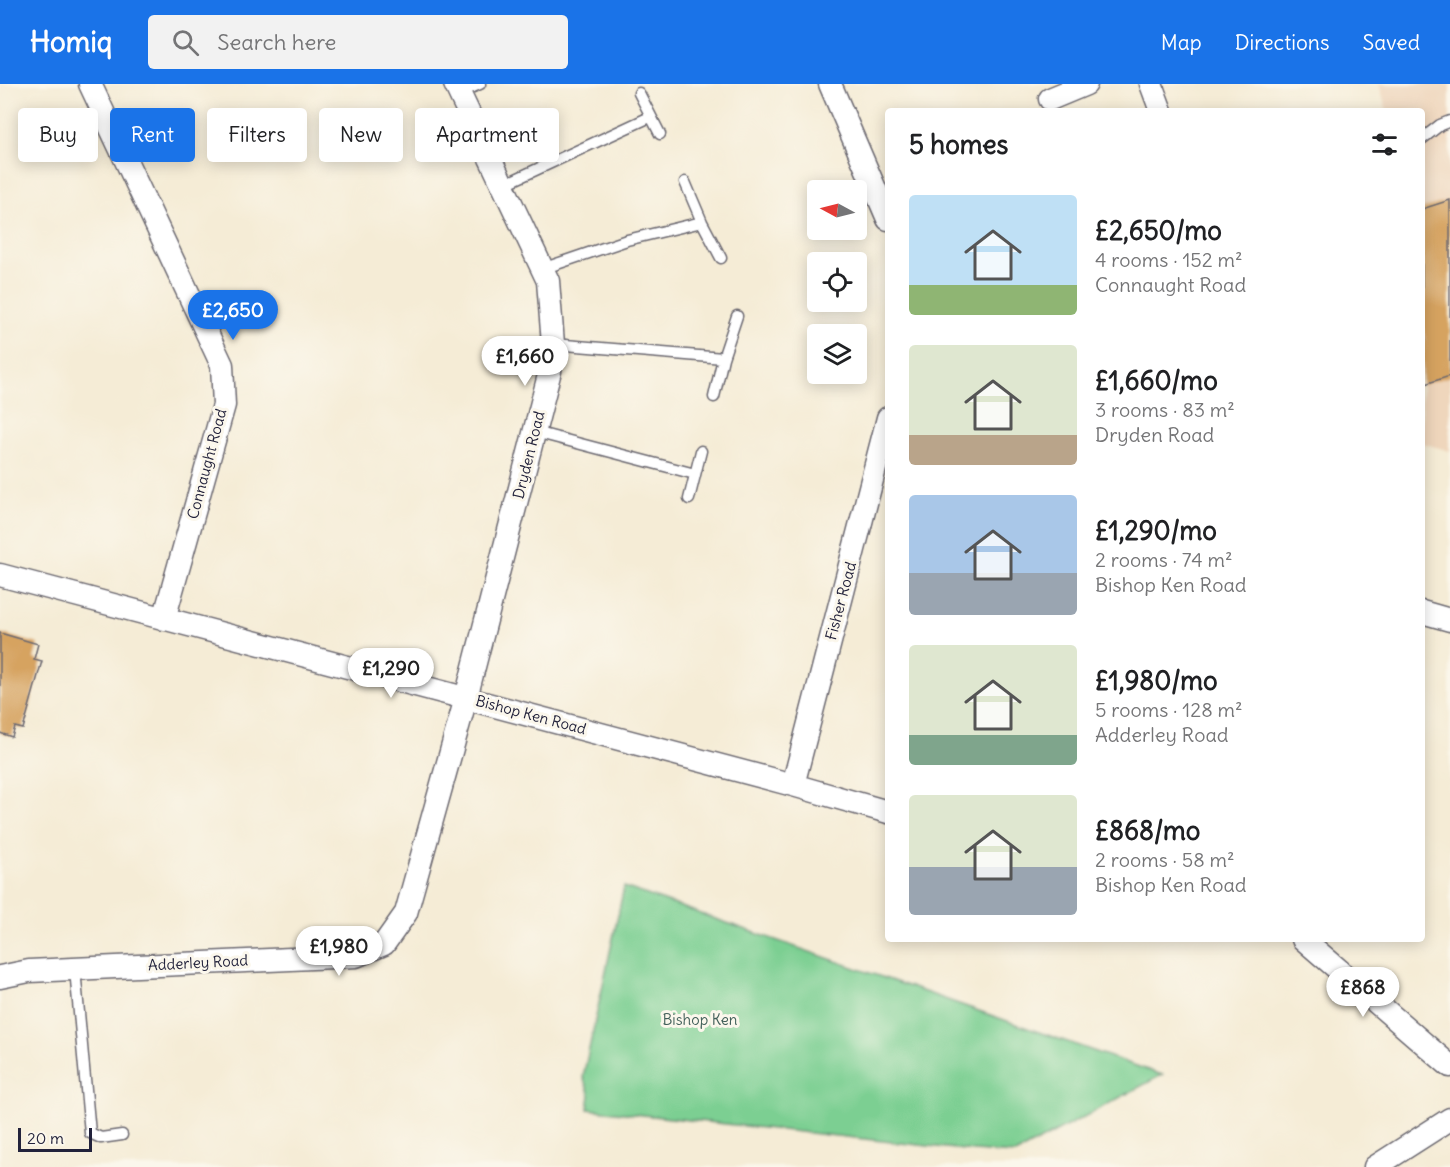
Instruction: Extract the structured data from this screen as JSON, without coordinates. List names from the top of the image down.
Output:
{
  "streets": {
    "street": [
      "Dryden Road",
      "Connaught Road",
      "Fisher Road",
      "Bishop Ken Road",
      "Adderley Road"
    ]
  },
  "crossings": [
    ["Dryden Road", "Bishop Ken Road"],
    ["Dryden Road", "Adderley Road"],
    ["Connaught Road", "Bishop Ken Road"],
    ["Fisher Road", "Bishop Ken Road"],
    ["Bishop Ken Road", "Adderley Road"]
  ],
  "parks": ["Bishop Ken"],
  "scale_bar": "20 m",
  "north": "left",
  "page": {
    "header": "Homiq",
    "search": "Search here",
    "nav": ["Map", "Directions", "Saved"],
    "chip": [
      "Buy",
      "Rent",
      "Filters",
      "New",
      "Apartment"
    ],
    "heading": "5 homes",
    "list": [
      {
        "name": "£2,650/mo",
        "note": "4 rooms · 152 m² · Connaught Road"
      },
      {
        "name": "£1,660/mo",
        "note": "3 rooms · 83 m² · Dryden Road"
      },
      {
        "name": "£1,290/mo",
        "note": "2 rooms · 74 m² · Bishop Ken Road"
      },
      {
        "name": "£1,980/mo",
        "note": "5 rooms · 128 m² · Adderley Road"
      },
      {
        "name": "£868/mo",
        "note": "2 rooms · 58 m² · Bishop Ken Road"
      }
    ],
    "price": [
      "£2,650",
      "£1,660",
      "£1,290",
      "£1,980",
      "£868"
    ],
    "scale": "20 m"
  }
}
